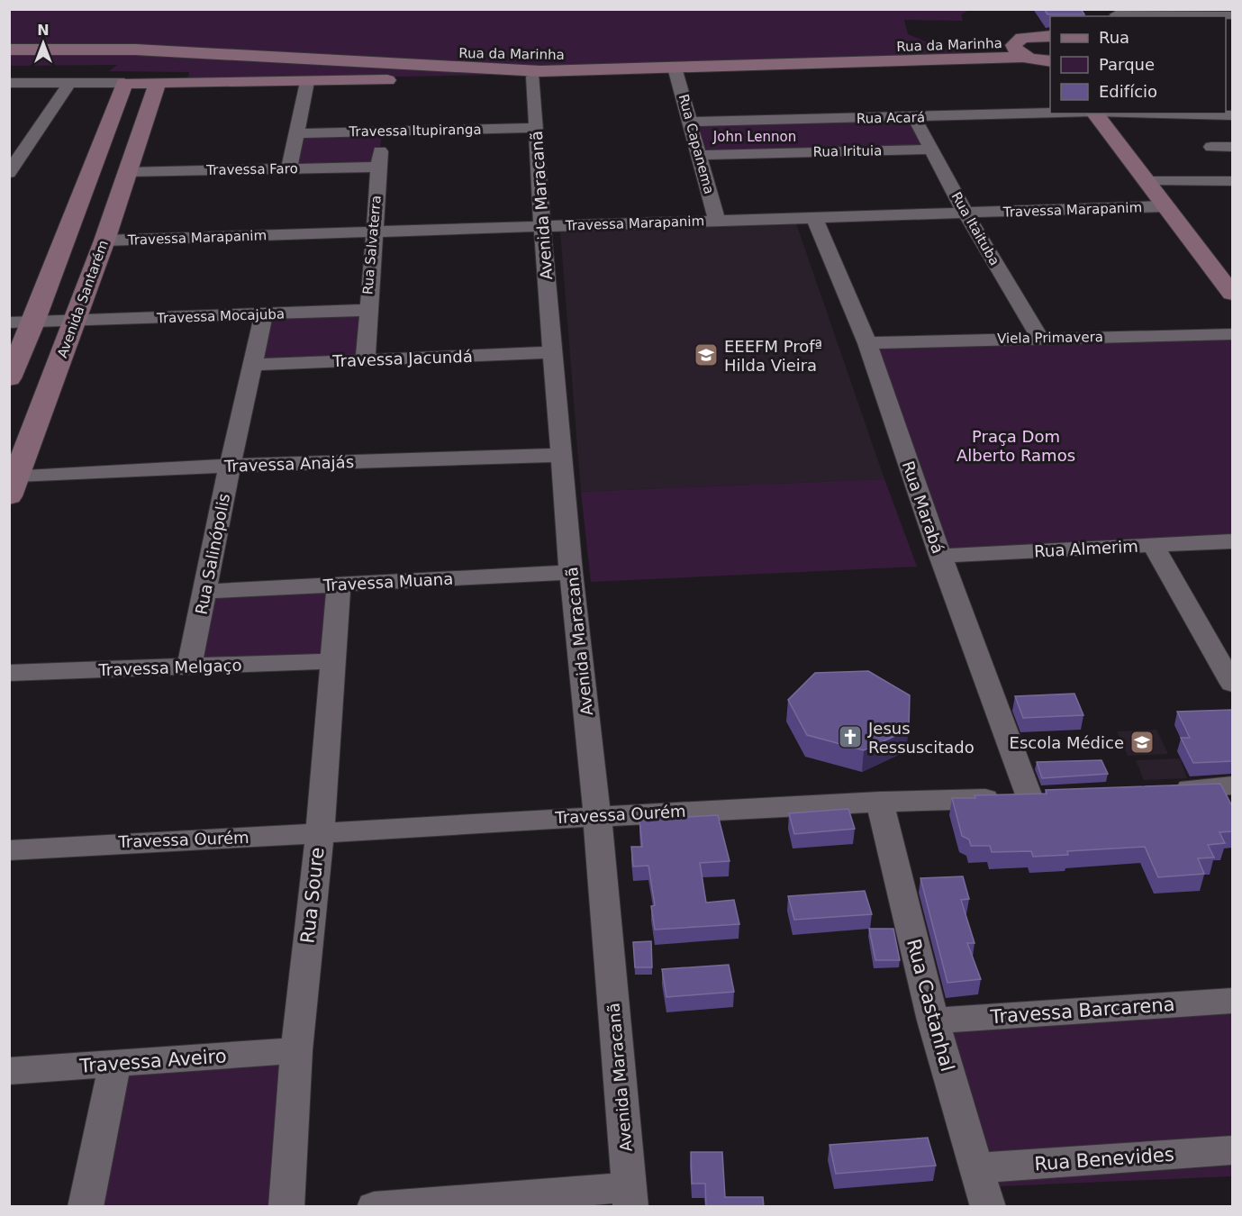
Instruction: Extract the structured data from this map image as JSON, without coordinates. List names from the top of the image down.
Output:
{
  "streets": {
    "main road": ["Rua da Marinha", "Avenida Santarém"],
    "street": [
      "Rua Acará",
      "Travessa Itupiranga",
      "Rua Capanema",
      "Rua Irituia",
      "Travessa Faro",
      "Avenida Maracanã",
      "Travessa Marapanim",
      "Rua Itaituba",
      "Rua Salvaterra",
      "Travessa Mocajuba",
      "Viela Primavera",
      "Travessa Jacundá",
      "Travessa Anajás",
      "Rua Marabá",
      "Rua Almerim",
      "Rua Salinópolis",
      "Travessa Muana",
      "Travessa Melgaço",
      "Travessa Ourém",
      "Rua Soure",
      "Rua Castanhal",
      "Travessa Barcarena",
      "Travessa Aveiro",
      "Rua Benevides"
    ]
  },
  "crossings": [
    ["Rua da Marinha", "Rua Capanema"],
    ["Rua da Marinha", "Avenida Maracanã"],
    ["Rua da Marinha", "Avenida Santarém"],
    ["Rua Acará", "Rua Capanema"],
    ["Rua Acará", "Rua Itaituba"],
    ["Travessa Itupiranga", "Avenida Maracanã"],
    ["Travessa Itupiranga", "Rua Salvaterra"],
    ["Rua Capanema", "Rua Irituia"],
    ["Rua Capanema", "Travessa Marapanim"],
    ["Rua Irituia", "Rua Itaituba"],
    ["Travessa Faro", "Rua Salvaterra"],
    ["Travessa Faro", "Avenida Santarém"],
    ["Avenida Maracanã", "Travessa Marapanim"],
    ["Avenida Maracanã", "Travessa Jacundá"],
    ["Avenida Maracanã", "Travessa Anajás"],
    ["Avenida Maracanã", "Travessa Muana"],
    ["Avenida Maracanã", "Travessa Ourém"],
    ["Travessa Marapanim", "Rua Itaituba"],
    ["Travessa Marapanim", "Rua Salvaterra"],
    ["Travessa Marapanim", "Avenida Santarém"],
    ["Travessa Marapanim", "Rua Marabá"],
    ["Rua Itaituba", "Viela Primavera"],
    ["Rua Salvaterra", "Travessa Mocajuba"],
    ["Rua Salvaterra", "Travessa Jacundá"],
    ["Avenida Santarém", "Travessa Mocajuba"],
    ["Avenida Santarém", "Travessa Anajás"],
    ["Travessa Mocajuba", "Rua Salinópolis"],
    ["Viela Primavera", "Rua Marabá"],
    ["Travessa Jacundá", "Rua Salinópolis"],
    ["Travessa Anajás", "Rua Salinópolis"],
    ["Rua Marabá", "Rua Almerim"],
    ["Rua Marabá", "Travessa Ourém"],
    ["Rua Salinópolis", "Travessa Muana"],
    ["Rua Salinópolis", "Travessa Melgaço"],
    ["Travessa Muana", "Rua Soure"],
    ["Travessa Melgaço", "Rua Soure"],
    ["Travessa Ourém", "Rua Soure"],
    ["Travessa Ourém", "Rua Castanhal"],
    ["Rua Soure", "Travessa Aveiro"],
    ["Rua Castanhal", "Travessa Barcarena"],
    ["Rua Castanhal", "Rua Benevides"]
  ],
  "parks": ["John Lennon", "Praça Dom Alberto Ramos"],
  "places": {
    "school or university": ["EEEFM Profª Hilda Vieira", "Escola Médice"],
    "church": ["Jesus Ressuscitado"]
  },
  "legend": ["Rua", "Parque", "Edifício"],
  "north": "top"
}
